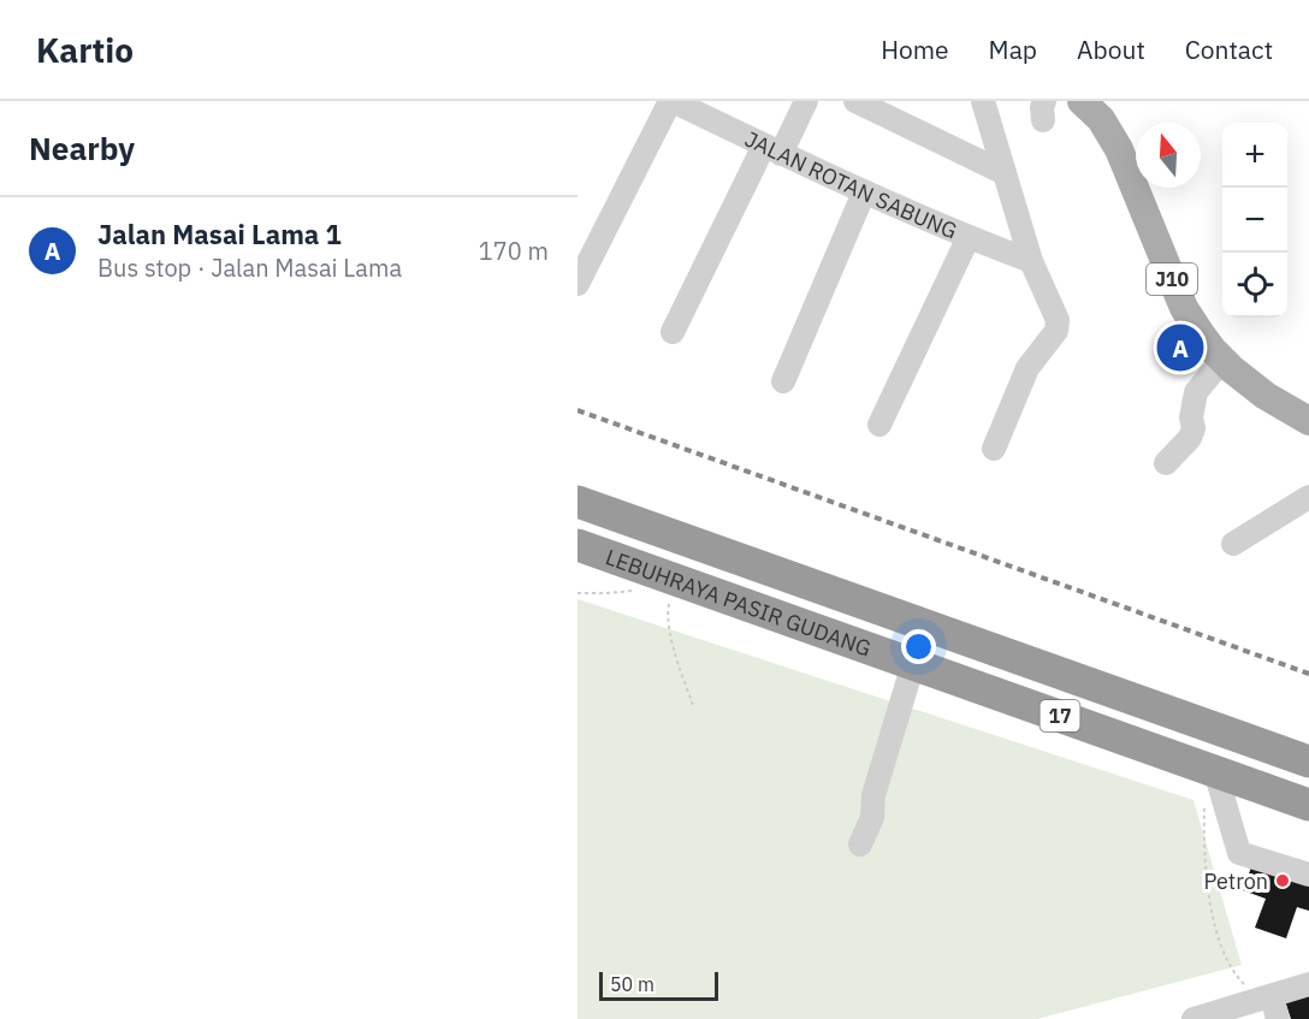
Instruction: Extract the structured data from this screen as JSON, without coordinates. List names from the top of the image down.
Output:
{
  "streets": {
    "highway": ["LEBUHRAYA PASIR GUDANG", "17"],
    "main road": ["J10"],
    "street": ["JALAN ROTAN SABUNG"]
  },
  "places": ["Petron"],
  "scale_bar": "50 m",
  "north": "top",
  "page": {
    "header": "Kartio",
    "nav": [
      "Home",
      "Map",
      "About",
      "Contact"
    ],
    "heading": "Nearby",
    "map_buttons": ["+", "−"],
    "list": [
      {
        "mark": "A",
        "name": "Jalan Masai Lama 1",
        "note": "Bus stop · Jalan Masai Lama",
        "value": "170 m"
      }
    ],
    "pins": "A",
    "scale": "50 m"
  }
}
